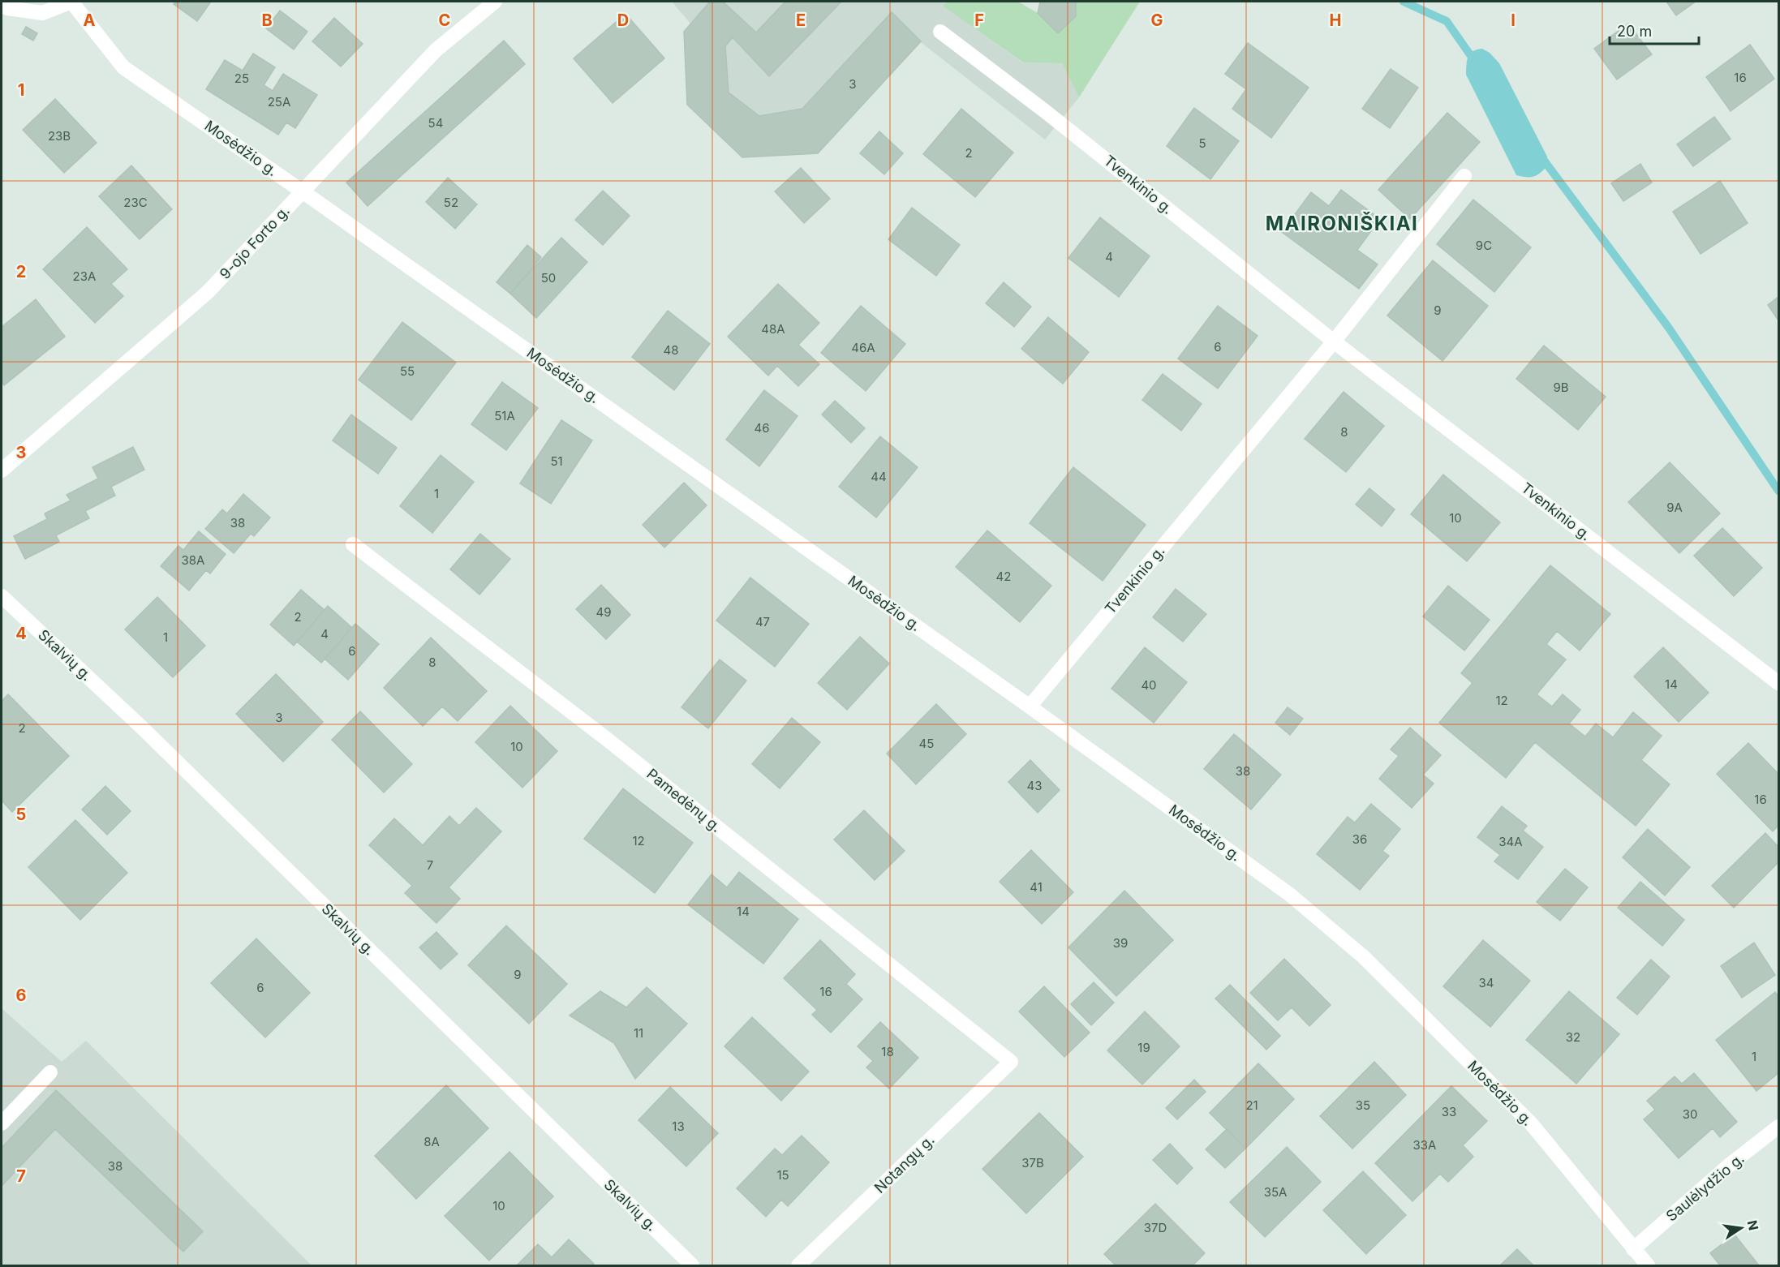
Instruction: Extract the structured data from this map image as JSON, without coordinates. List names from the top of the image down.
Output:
{
  "streets": {
    "street": [
      "Mosėdžio g.",
      "Tvenkinio g.",
      "9-ojo Forto g.",
      "Skalvių g.",
      "Pamedėnų g.",
      "Notangų g.",
      "Saulėlydžio g."
    ]
  },
  "crossings": [
    ["Mosėdžio g.", "Tvenkinio g."],
    ["Mosėdžio g.", "9-ojo Forto g."],
    ["Mosėdžio g.", "Saulėlydžio g."],
    ["Pamedėnų g.", "Notangų g."]
  ],
  "districts": ["MAIRONIŠKIAI"],
  "house_numbers": [
    "16",
    "25",
    "3",
    "25A",
    "54",
    "23B",
    "5",
    "2",
    "23C",
    "52",
    "9C",
    "4",
    "23A",
    "50",
    "9",
    "48A",
    "6",
    "46A",
    "48",
    "55",
    "9B",
    "51A",
    "46",
    "8",
    "51",
    "44",
    "1",
    "9A",
    "10",
    "38",
    "38A",
    "42",
    "49",
    "2",
    "47",
    "4",
    "1",
    "6",
    "8",
    "14",
    "40",
    "12",
    "3",
    "2",
    "45",
    "10",
    "38",
    "43",
    "16",
    "36",
    "12",
    "34A",
    "7",
    "41",
    "14",
    "39",
    "9",
    "34",
    "6",
    "16",
    "11",
    "32",
    "19",
    "18",
    "1",
    "21",
    "35",
    "33",
    "30",
    "13",
    "8A",
    "33A",
    "37B",
    "38",
    "15",
    "35A",
    "10",
    "37D"
  ],
  "scale_bar": "20 m",
  "north": "right",
  "grid": {
    "columns": [
      "A",
      "B",
      "C",
      "D",
      "E",
      "F",
      "G",
      "H",
      "I"
    ],
    "rows": [
      "1",
      "2",
      "3",
      "4",
      "5",
      "6",
      "7"
    ]
  }
}
